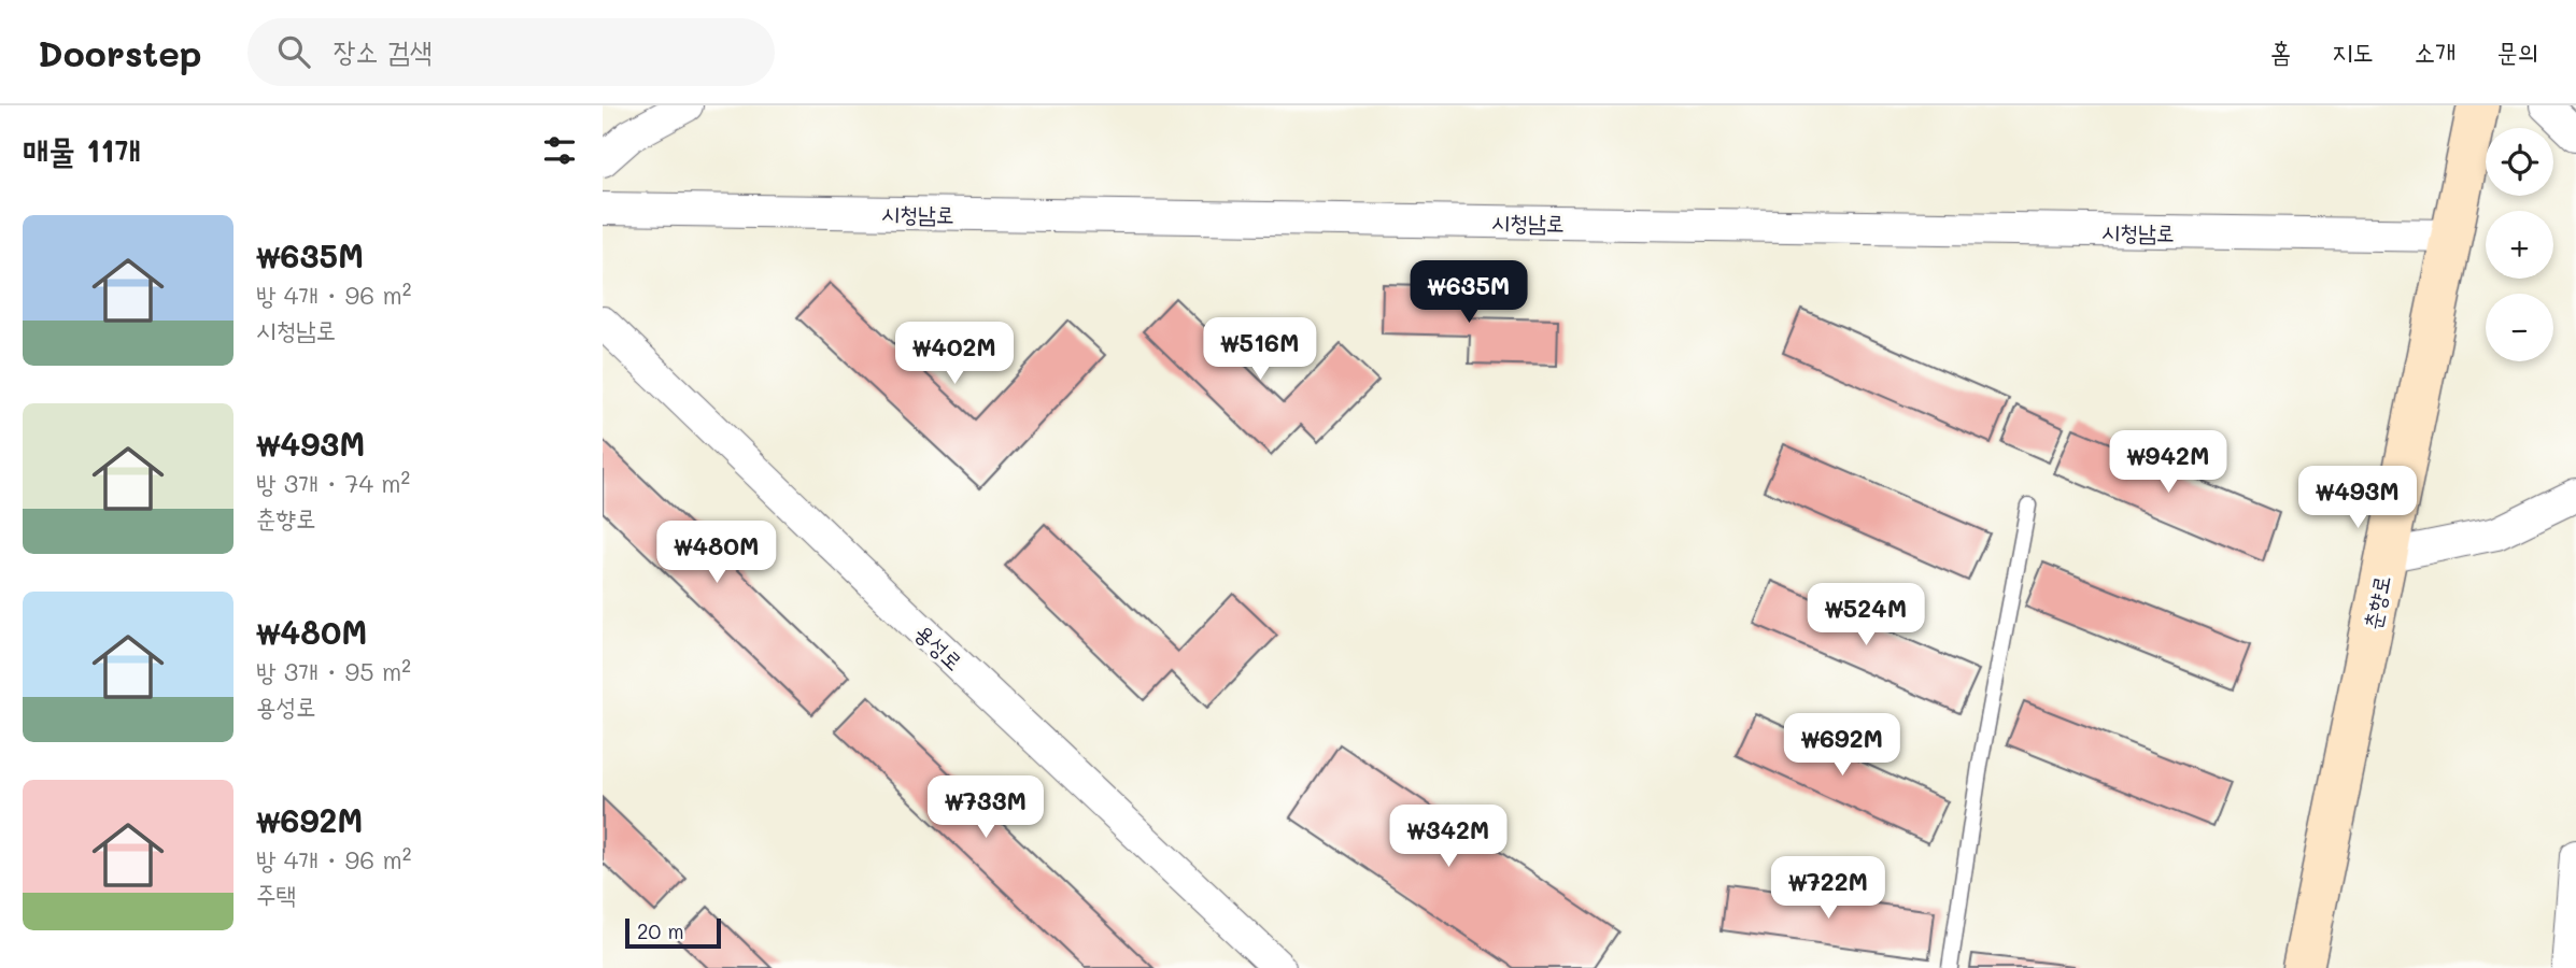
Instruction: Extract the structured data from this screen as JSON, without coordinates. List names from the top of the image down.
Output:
{
  "streets": {
    "street": ["시청남로", "춘향로", "용성로"]
  },
  "crossings": [
    ["시청남로", "춘향로"]
  ],
  "scale_bar": "20 m",
  "page": {
    "header": "Doorstep",
    "search": "장소 검색",
    "nav": [
      "홈",
      "지도",
      "소개",
      "문의"
    ],
    "heading": "매물 11개",
    "map_buttons": ["+", "−"],
    "list": [
      {
        "name": "₩635M",
        "note": "방 4개 · 96 m² · 시청남로"
      },
      {
        "name": "₩493M",
        "note": "방 3개 · 74 m² · 춘향로"
      },
      {
        "name": "₩480M",
        "note": "방 3개 · 95 m² · 용성로"
      },
      {
        "name": "₩692M",
        "note": "방 4개 · 96 m² · 주택"
      }
    ],
    "price": [
      "₩635M",
      "₩516M",
      "₩402M",
      "₩942M",
      "₩493M",
      "₩480M",
      "₩524M",
      "₩692M",
      "₩733M",
      "₩342M",
      "₩722M"
    ],
    "scale": "20 m"
  }
}
